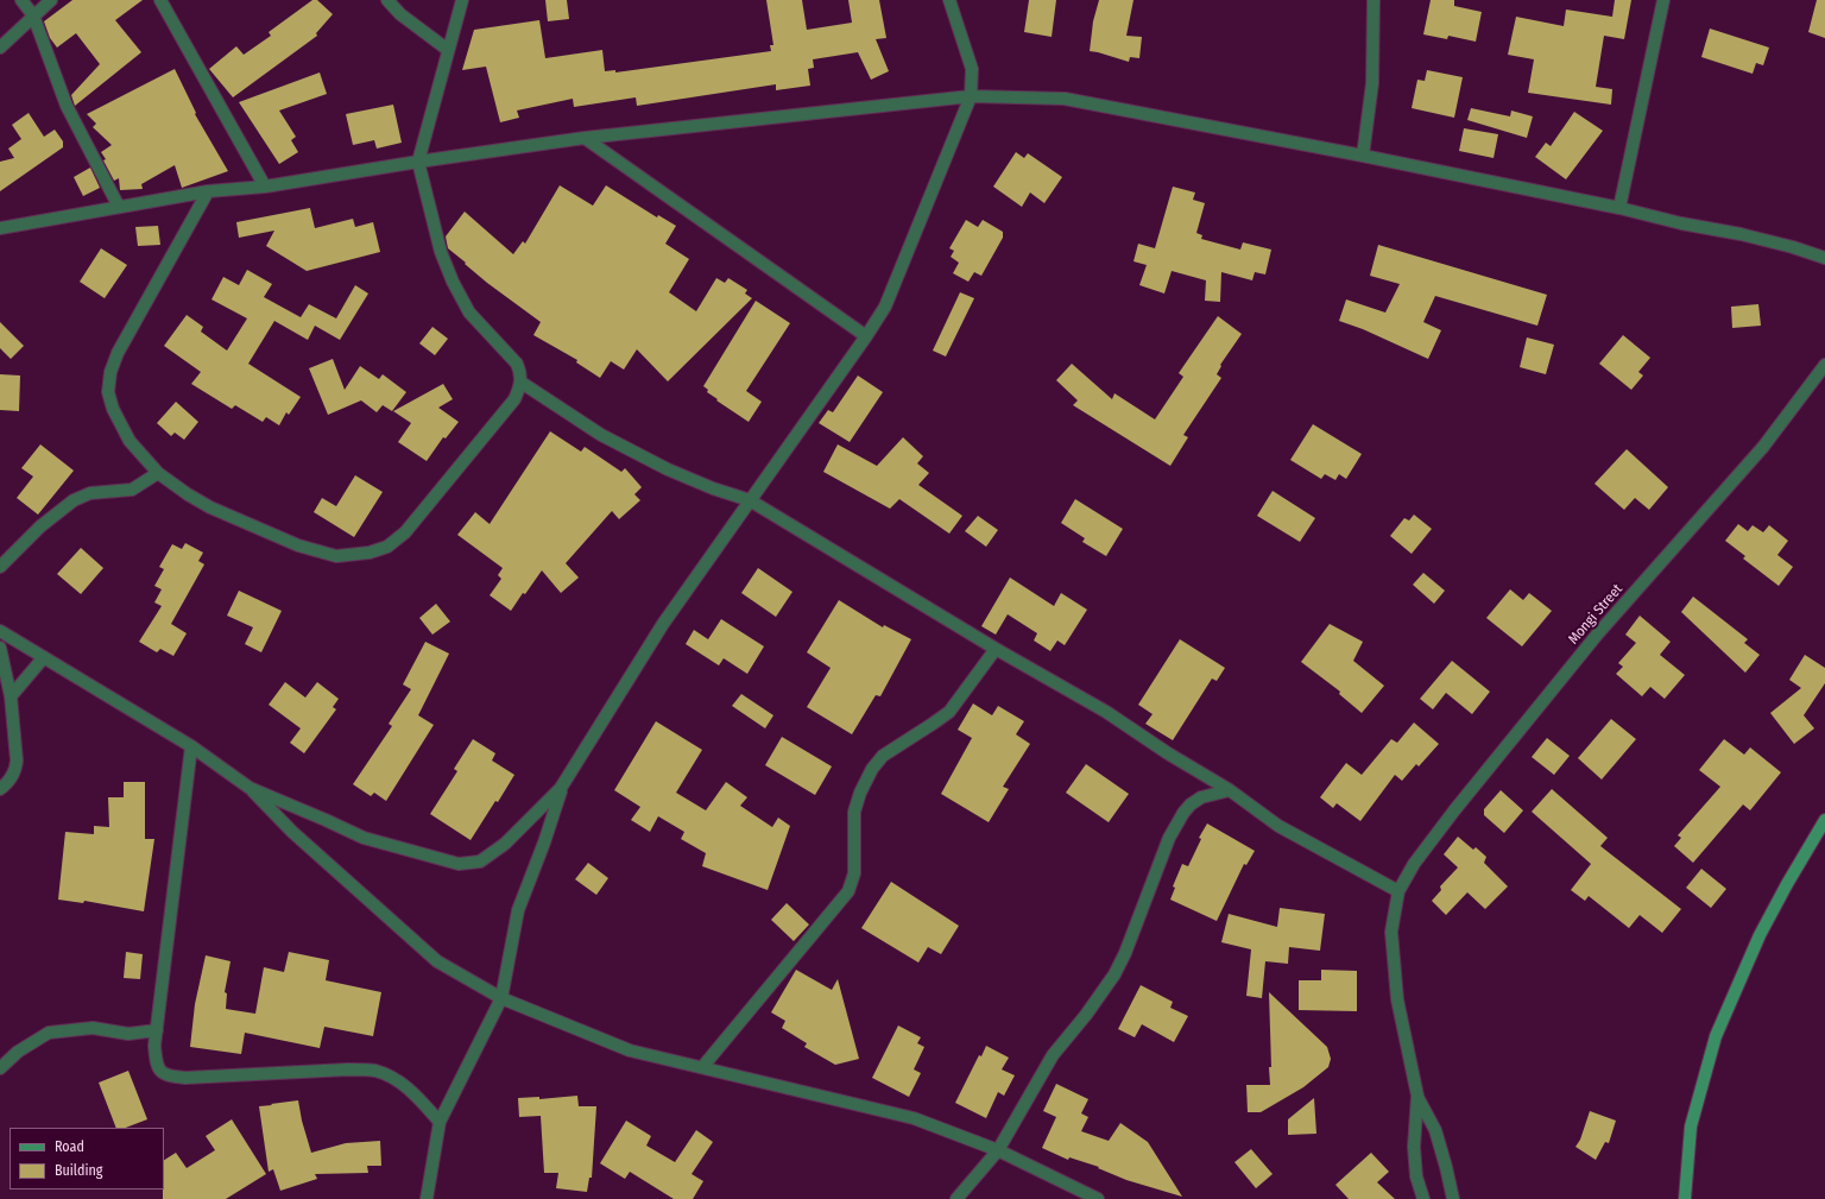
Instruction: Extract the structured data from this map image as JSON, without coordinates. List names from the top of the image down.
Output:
{
  "streets": {
    "street": ["Mongi Street"]
  },
  "legend": ["Road", "Building"]
}
